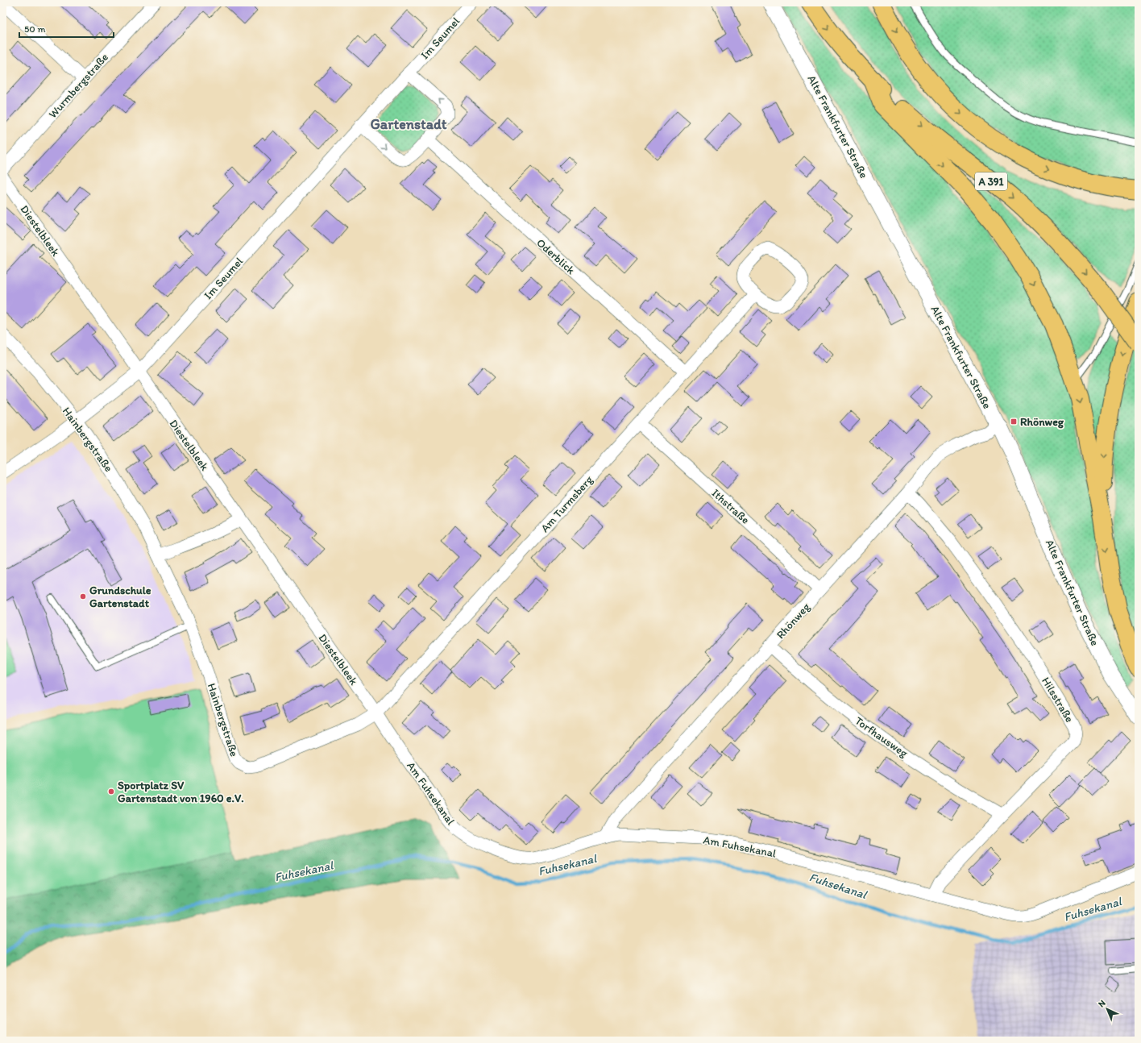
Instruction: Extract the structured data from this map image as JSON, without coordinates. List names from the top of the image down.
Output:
{
  "streets": {
    "highway": ["A 391"],
    "street": [
      "Im Seumel",
      "Wurmbergstraße",
      "Alte Frankfurter Straße",
      "Diestelbleek",
      "Oderblick",
      "Hainbergstraße",
      "Am Turmsberg",
      "Ithstraße",
      "Rhönweg",
      "Hilsstraße",
      "Torfhausweg",
      "Am Fuhsekanal"
    ]
  },
  "crossings": [
    ["Im Seumel", "Diestelbleek"],
    ["Im Seumel", "Hainbergstraße"],
    ["Alte Frankfurter Straße", "Rhönweg"],
    ["Diestelbleek", "Hainbergstraße"],
    ["Diestelbleek", "Am Turmsberg"],
    ["Diestelbleek", "Am Fuhsekanal"],
    ["Oderblick", "Am Turmsberg"],
    ["Hainbergstraße", "Am Turmsberg"],
    ["Hainbergstraße", "Am Fuhsekanal"],
    ["Am Turmsberg", "Ithstraße"],
    ["Am Turmsberg", "Am Fuhsekanal"],
    ["Ithstraße", "Rhönweg"],
    ["Rhönweg", "Hilsstraße"],
    ["Rhönweg", "Torfhausweg"],
    ["Rhönweg", "Am Fuhsekanal"],
    ["Hilsstraße", "Torfhausweg"],
    ["Hilsstraße", "Am Fuhsekanal"]
  ],
  "districts": ["Gartenstadt"],
  "water": ["Fuhsekanal"],
  "places": {
    "transit": ["Rhönweg"],
    "other": ["Grundschule Gartenstadt", "Sportplatz SV Gartenstadt von 1960 e.V."]
  },
  "scale_bar": "50 m",
  "north": "top left"
}
